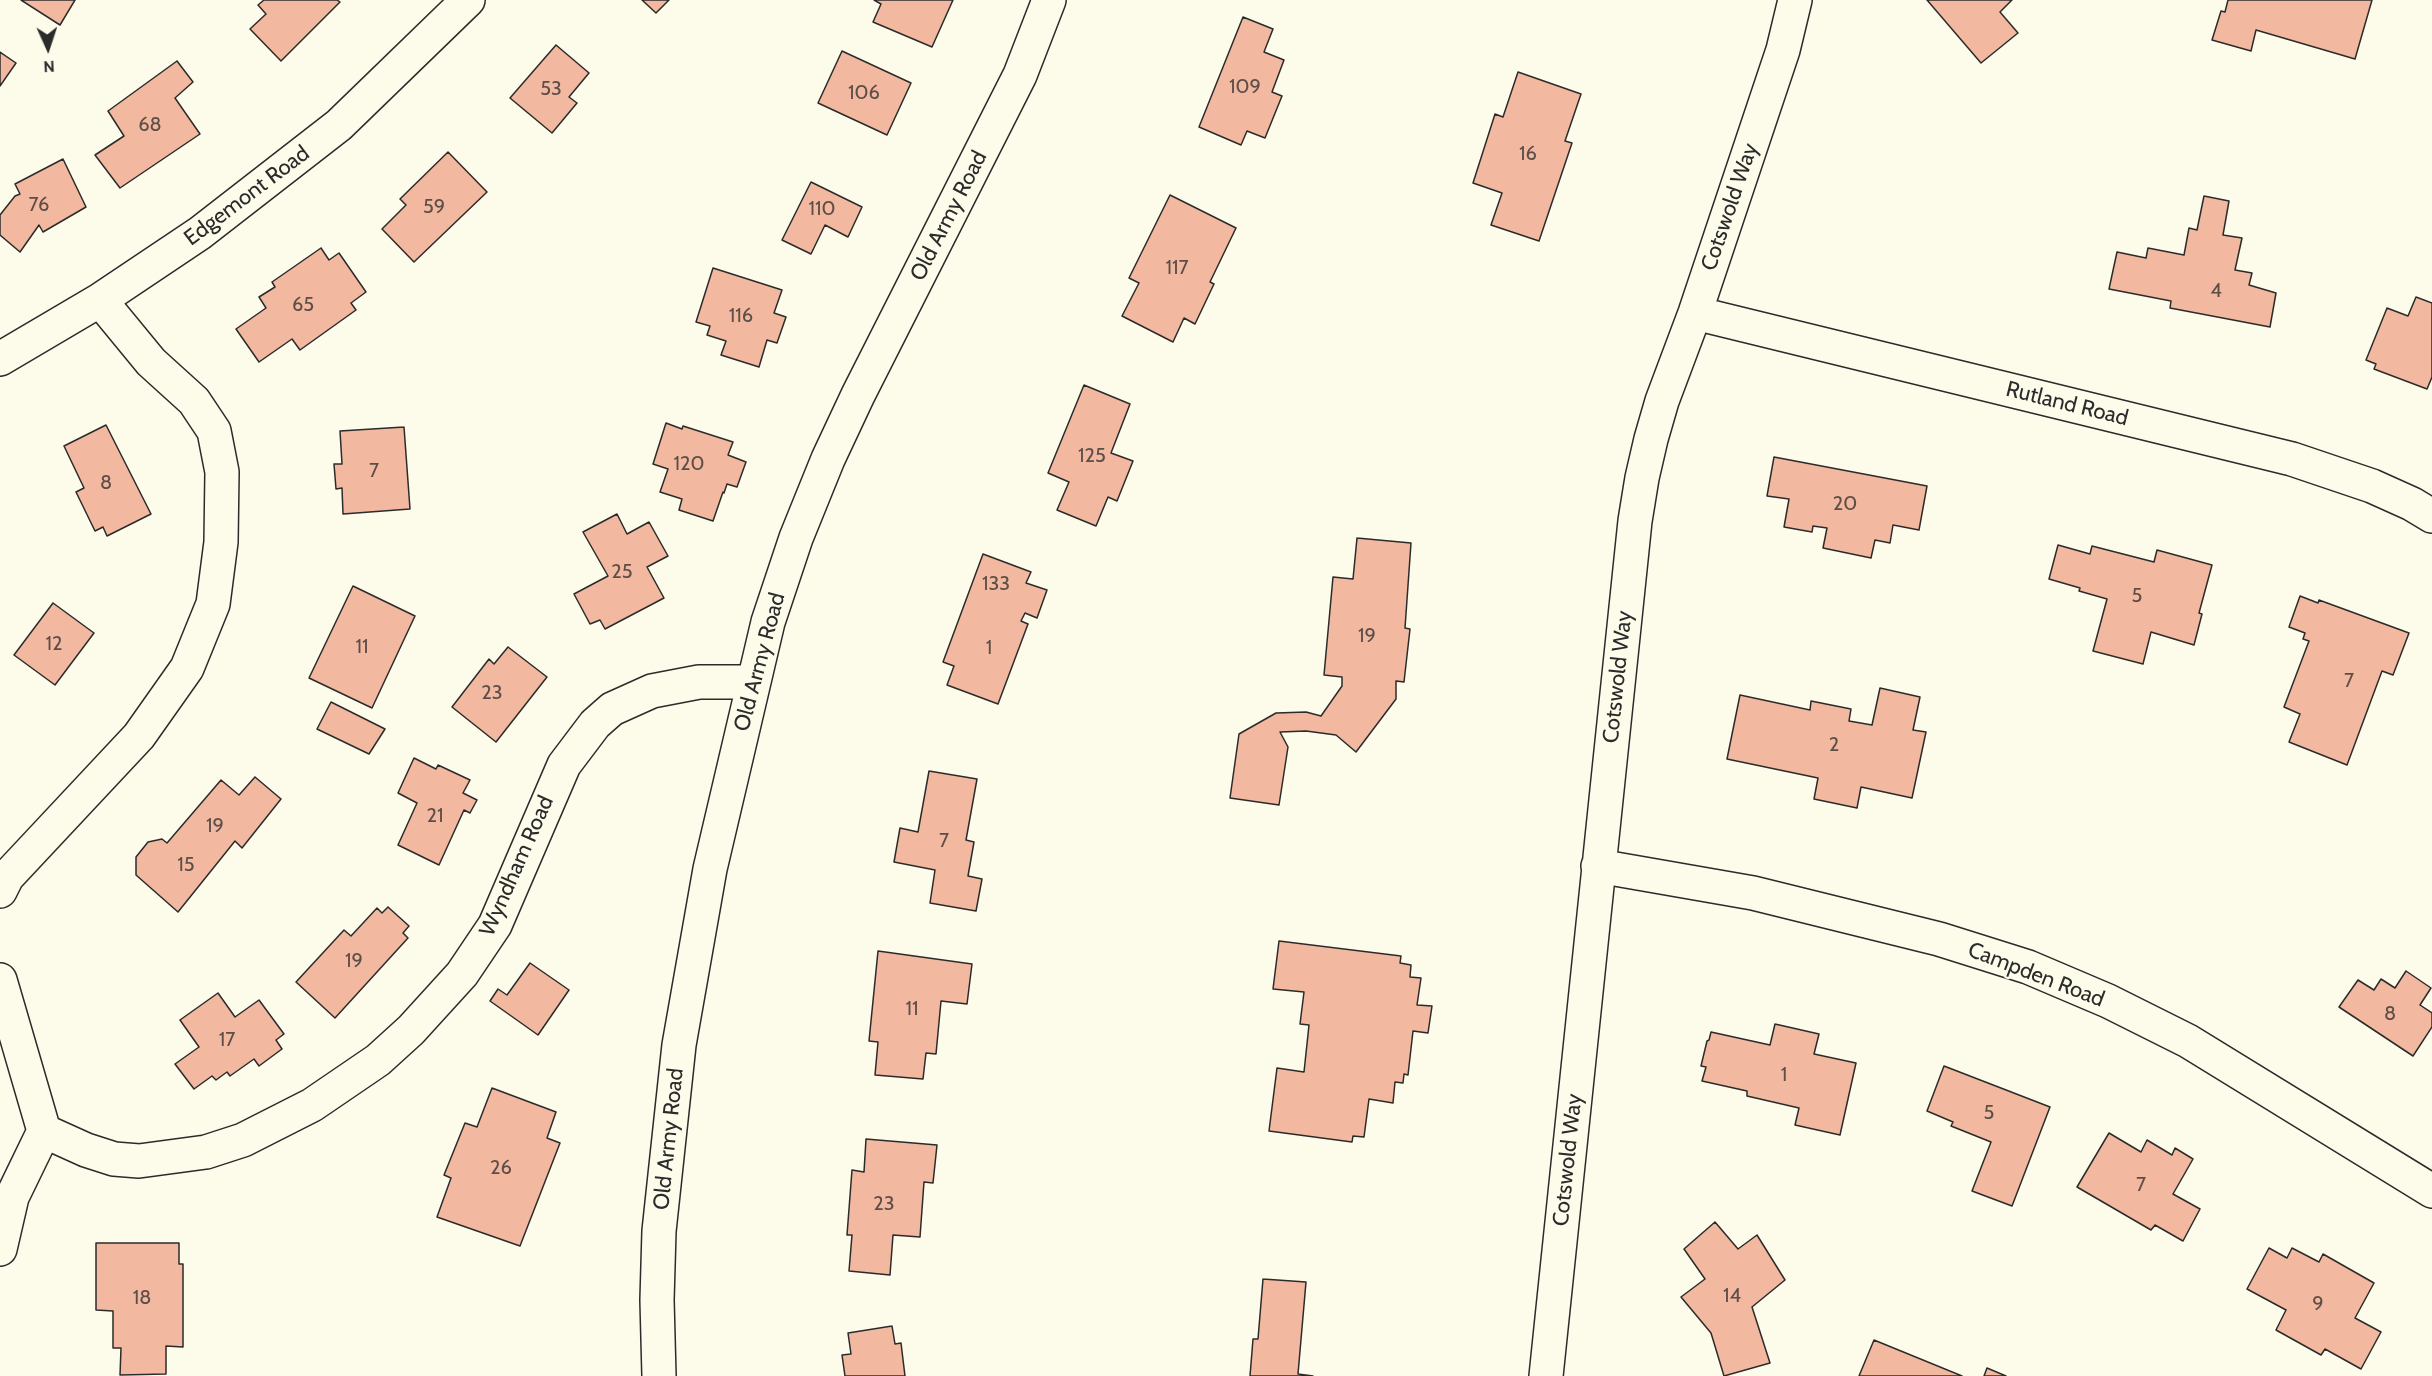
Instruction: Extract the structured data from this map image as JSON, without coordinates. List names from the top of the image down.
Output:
{
  "streets": {
    "street": [
      "Edgemont Road",
      "Cotswold Way",
      "Old Army Road",
      "Rutland Road",
      "Wyndham Road",
      "Campden Road"
    ]
  },
  "crossings": [
    ["Cotswold Way", "Rutland Road"],
    ["Cotswold Way", "Campden Road"],
    ["Old Army Road", "Wyndham Road"]
  ],
  "house_numbers": [
    "109",
    "53",
    "106",
    "68",
    "16",
    "76",
    "59",
    "110",
    "117",
    "4",
    "65",
    "116",
    "125",
    "120",
    "7",
    "8",
    "20",
    "25",
    "133",
    "5",
    "19",
    "12",
    "11",
    "1",
    "7",
    "23",
    "2",
    "21",
    "19",
    "7",
    "15",
    "19",
    "11",
    "8",
    "17",
    "1",
    "5",
    "26",
    "7",
    "23",
    "14",
    "18",
    "9"
  ],
  "north": "bottom"
}
